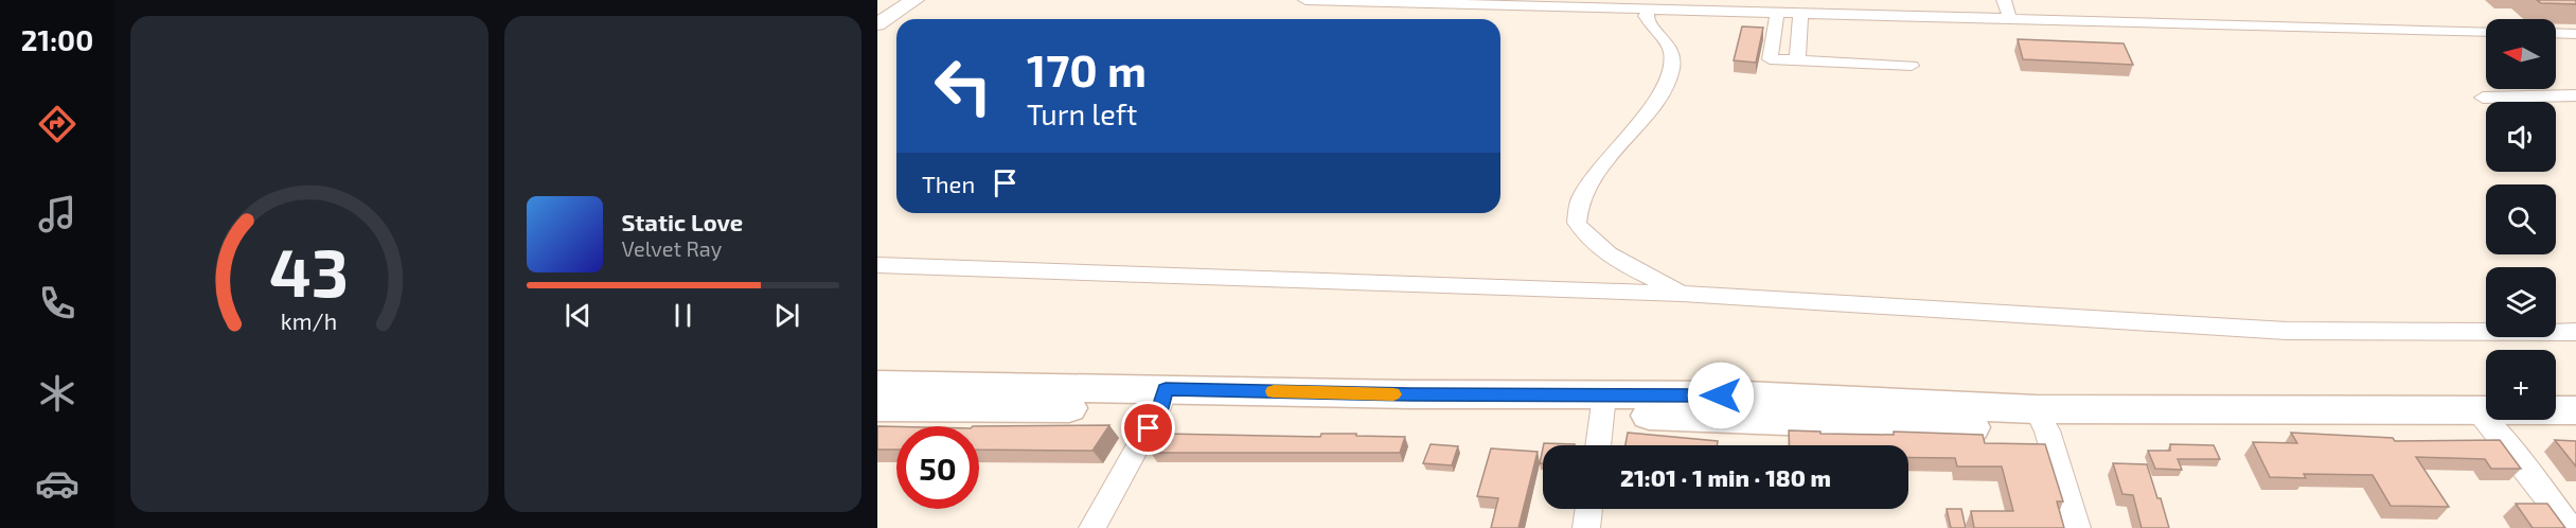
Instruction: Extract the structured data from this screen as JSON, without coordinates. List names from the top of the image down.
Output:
{
  "north": "left",
  "page": {
    "tabs": "21:00",
    "map_buttons": "+",
    "turn": ["170 m", "Turn left"],
    "then": "Then",
    "song": ["Static Love", "Velvet Ray"],
    "limit": "50",
    "trip": "21:01 · 1 min · 180 m",
    "gauge": ["43", "km/h"]
  }
}
